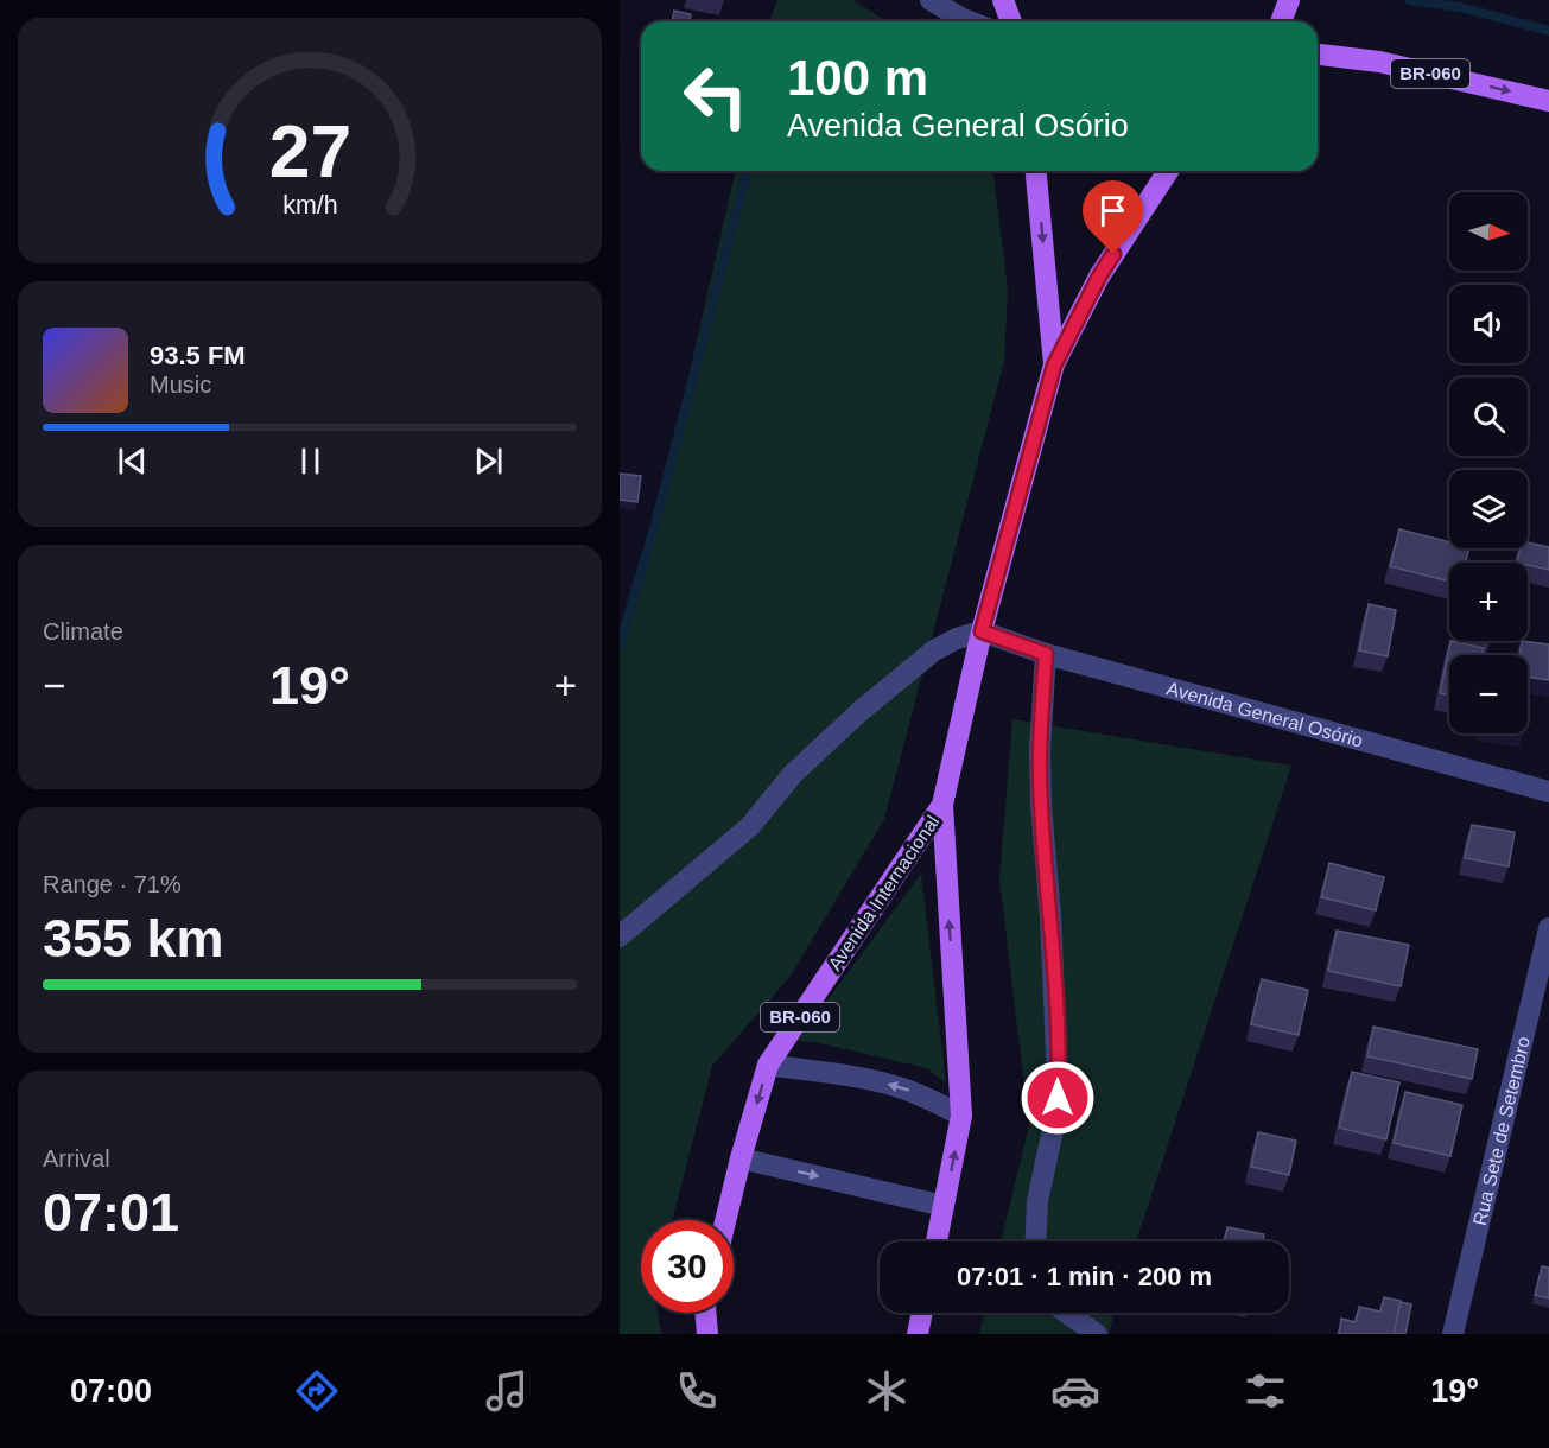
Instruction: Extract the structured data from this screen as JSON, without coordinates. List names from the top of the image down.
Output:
{
  "streets": {
    "main road": ["BR-060", "Avenida Internacional"],
    "street": ["Avenida General Osório", "Rua Sete de Setembro"]
  },
  "crossings": [
    ["Avenida General Osório", "Avenida Internacional"]
  ],
  "north": "right",
  "page": {
    "turn": ["100 m", "Avenida General Osório"],
    "map_buttons": ["+", "−"],
    "song": ["93.5 FM", "Music"],
    "tile": [
      "Climate",
      ["Range · 71%", "355 km"],
      ["Arrival", "07:01"]
    ],
    "heat": ["−", "19°", "+"],
    "limit": "30",
    "trip": "07:01 · 1 min · 200 m",
    "tabs": ["07:00", "19°"],
    "gauge": ["27", "km/h"]
  }
}
